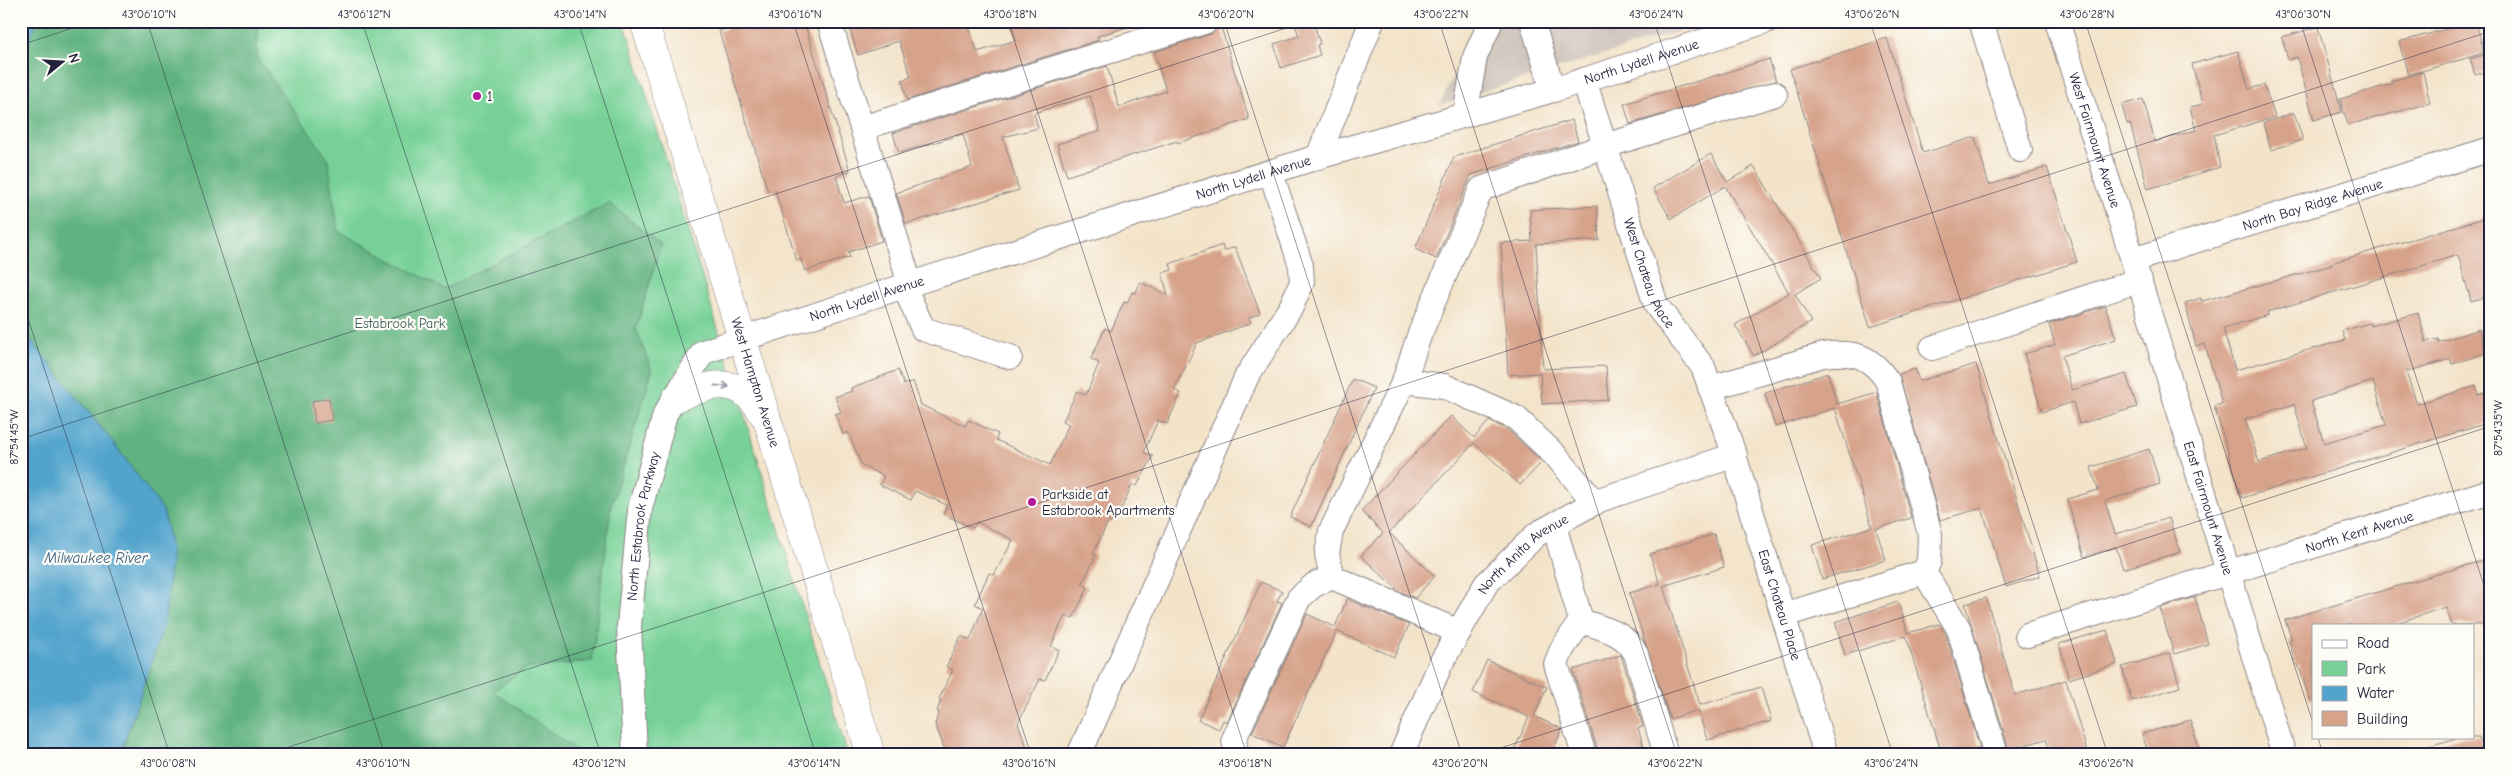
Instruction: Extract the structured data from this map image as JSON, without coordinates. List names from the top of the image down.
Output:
{
  "streets": {
    "main road": ["West Hampton Avenue"],
    "street": [
      "North Lydell Avenue",
      "West Fairmount Avenue",
      "North Bay Ridge Avenue",
      "West Chateau Place",
      "East Fairmount Avenue",
      "North Estabrook Parkway",
      "North Kent Avenue",
      "North Anita Avenue",
      "East Chateau Place"
    ]
  },
  "crossings": [
    ["North Lydell Avenue", "West Chateau Place"],
    ["North Lydell Avenue", "West Hampton Avenue"],
    ["North Lydell Avenue", "North Estabrook Parkway"],
    ["West Fairmount Avenue", "North Bay Ridge Avenue"],
    ["West Fairmount Avenue", "East Fairmount Avenue"],
    ["North Bay Ridge Avenue", "East Fairmount Avenue"],
    ["West Chateau Place", "North Anita Avenue"],
    ["West Chateau Place", "East Chateau Place"],
    ["West Hampton Avenue", "North Estabrook Parkway"],
    ["East Fairmount Avenue", "North Kent Avenue"],
    ["North Anita Avenue", "East Chateau Place"]
  ],
  "water": ["Milwaukee River"],
  "parks": ["Estabrook Park"],
  "places": ["1", "Parkside at Estabrook Apartments"],
  "legend": [
    "Road",
    "Park",
    "Water",
    "Building"
  ],
  "north": "right",
  "coordinates": [
    "43°06'10\"N",
    "43°06'12\"N",
    "43°06'14\"N",
    "43°06'16\"N",
    "43°06'18\"N",
    "43°06'20\"N",
    "43°06'22\"N",
    "43°06'24\"N",
    "43°06'26\"N",
    "43°06'28\"N",
    "43°06'30\"N",
    "87°54'35\"W",
    "87°54'45\"W",
    "43°06'08\"N"
  ]
}
